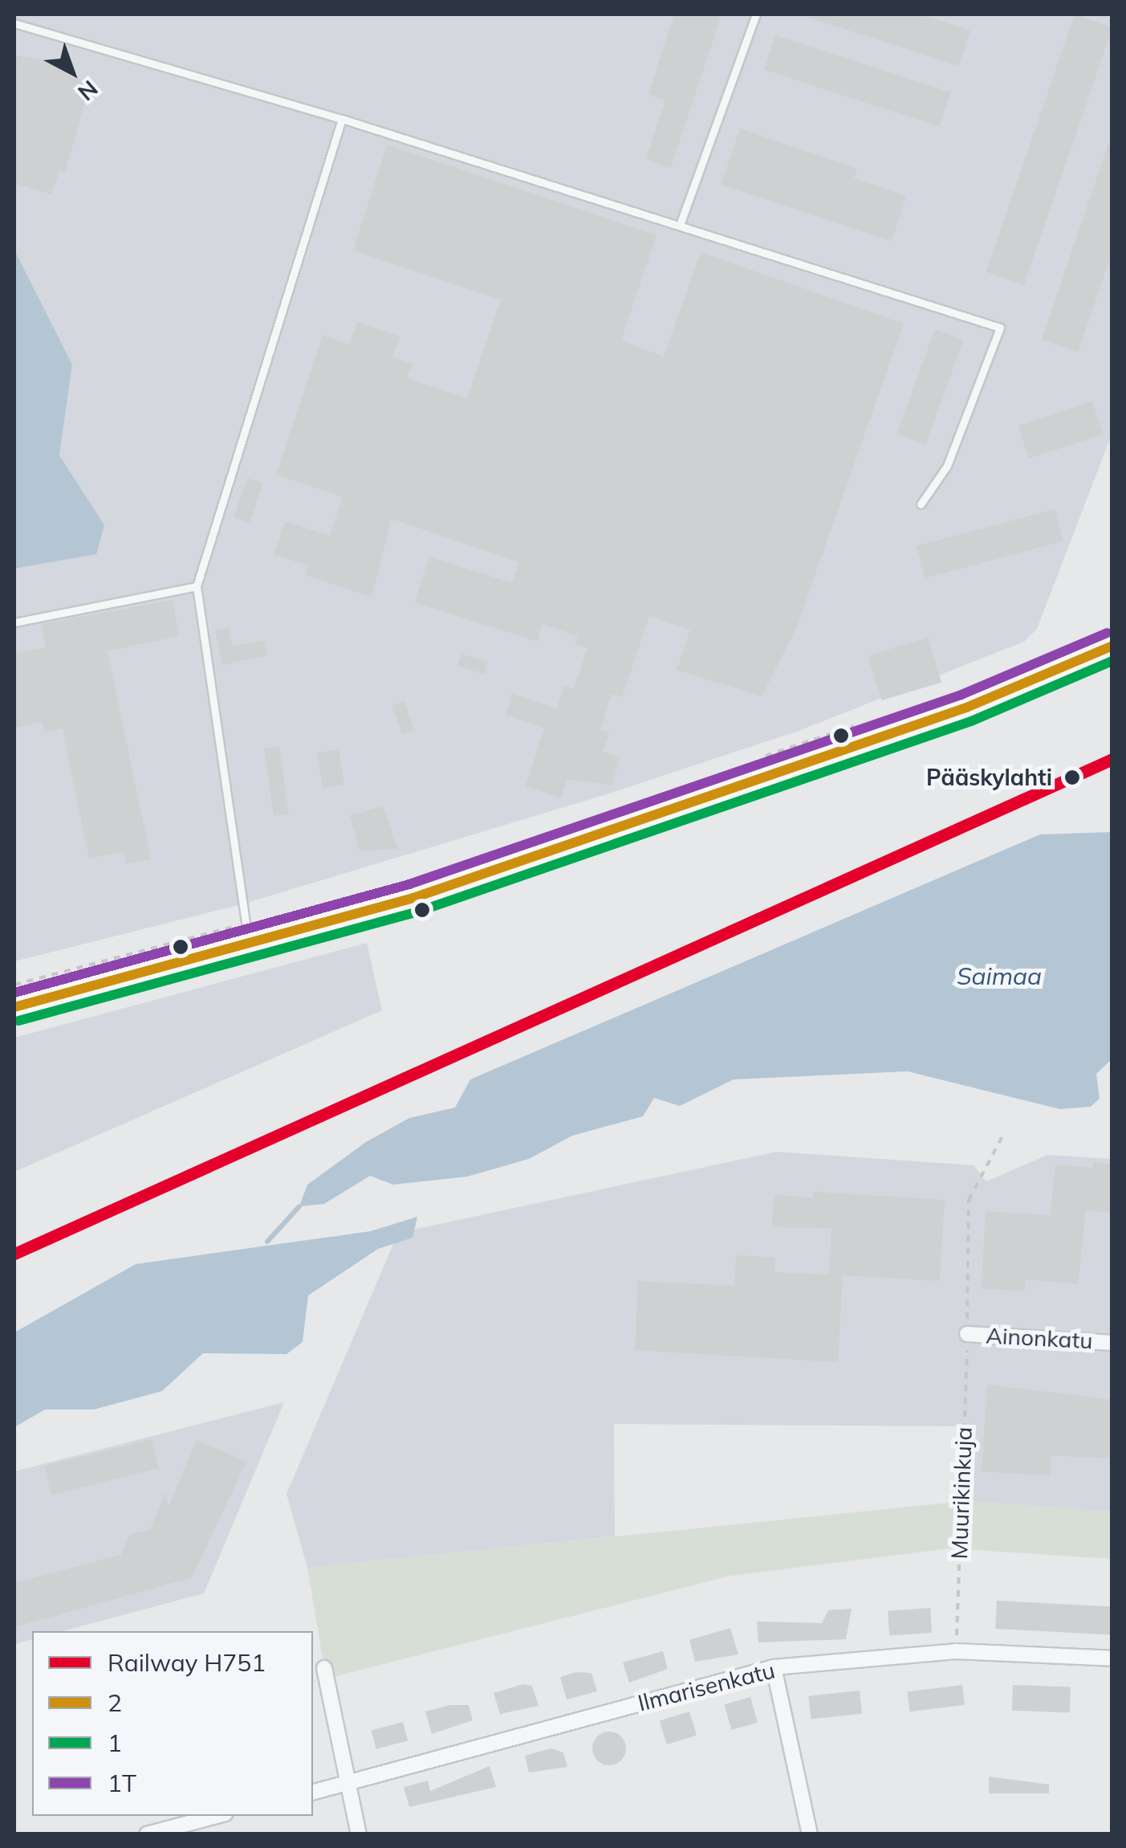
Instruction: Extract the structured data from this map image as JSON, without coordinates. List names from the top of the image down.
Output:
{
  "streets": {
    "street": ["Ainonkatu", "Ilmarisenkatu"],
    "path": ["Muurikinkuja"]
  },
  "crossings": [
    ["Ainonkatu", "Muurikinkuja"],
    ["Muurikinkuja", "Ilmarisenkatu"]
  ],
  "water": ["Saimaa"],
  "places": ["Pääskylahti"],
  "lines": [
    "transit line 1T",
    "transit line 2",
    "transit line 1",
    "rail line H751"
  ],
  "legend": [
    "Railway H751",
    "2",
    "1",
    "1T"
  ],
  "north": "bottom right"
}
